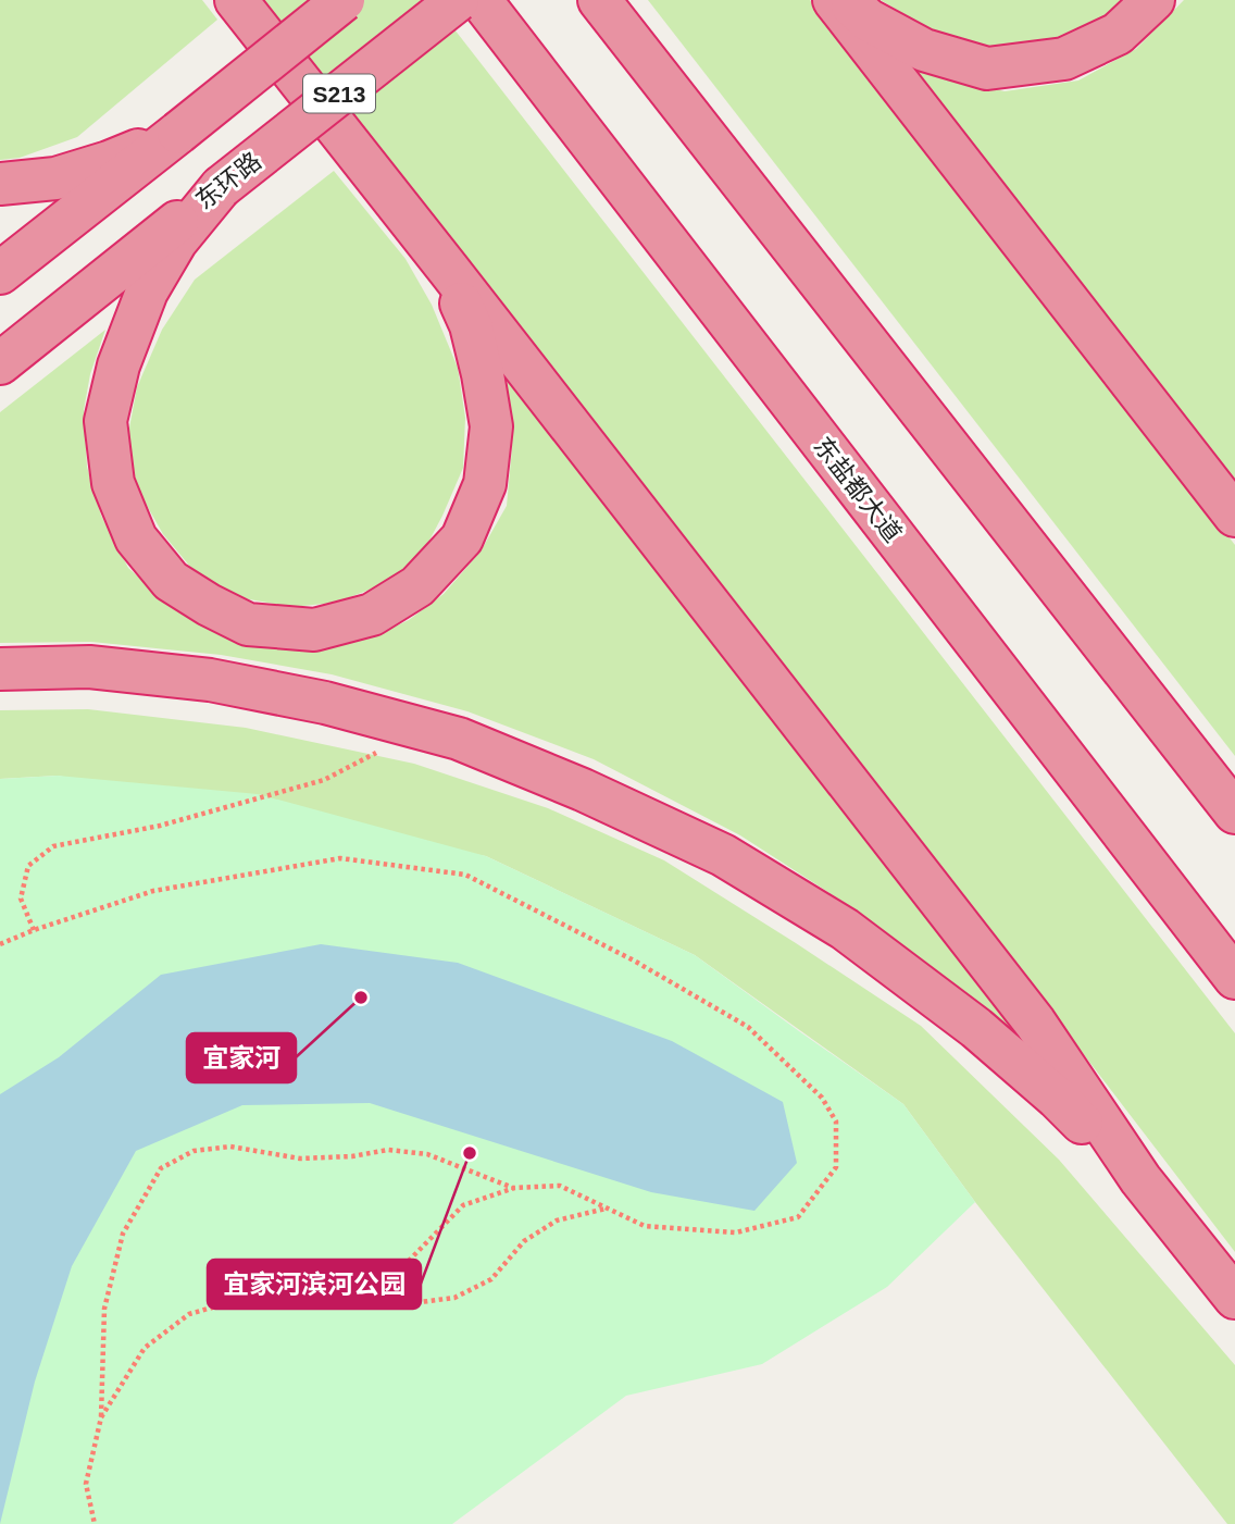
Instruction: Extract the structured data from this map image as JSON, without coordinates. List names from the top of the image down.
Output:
{
  "streets": {
    "highway": ["S213", "东环路", "东盐都大道"]
  },
  "places": ["宜家河", "宜家河滨河公园"]
}
